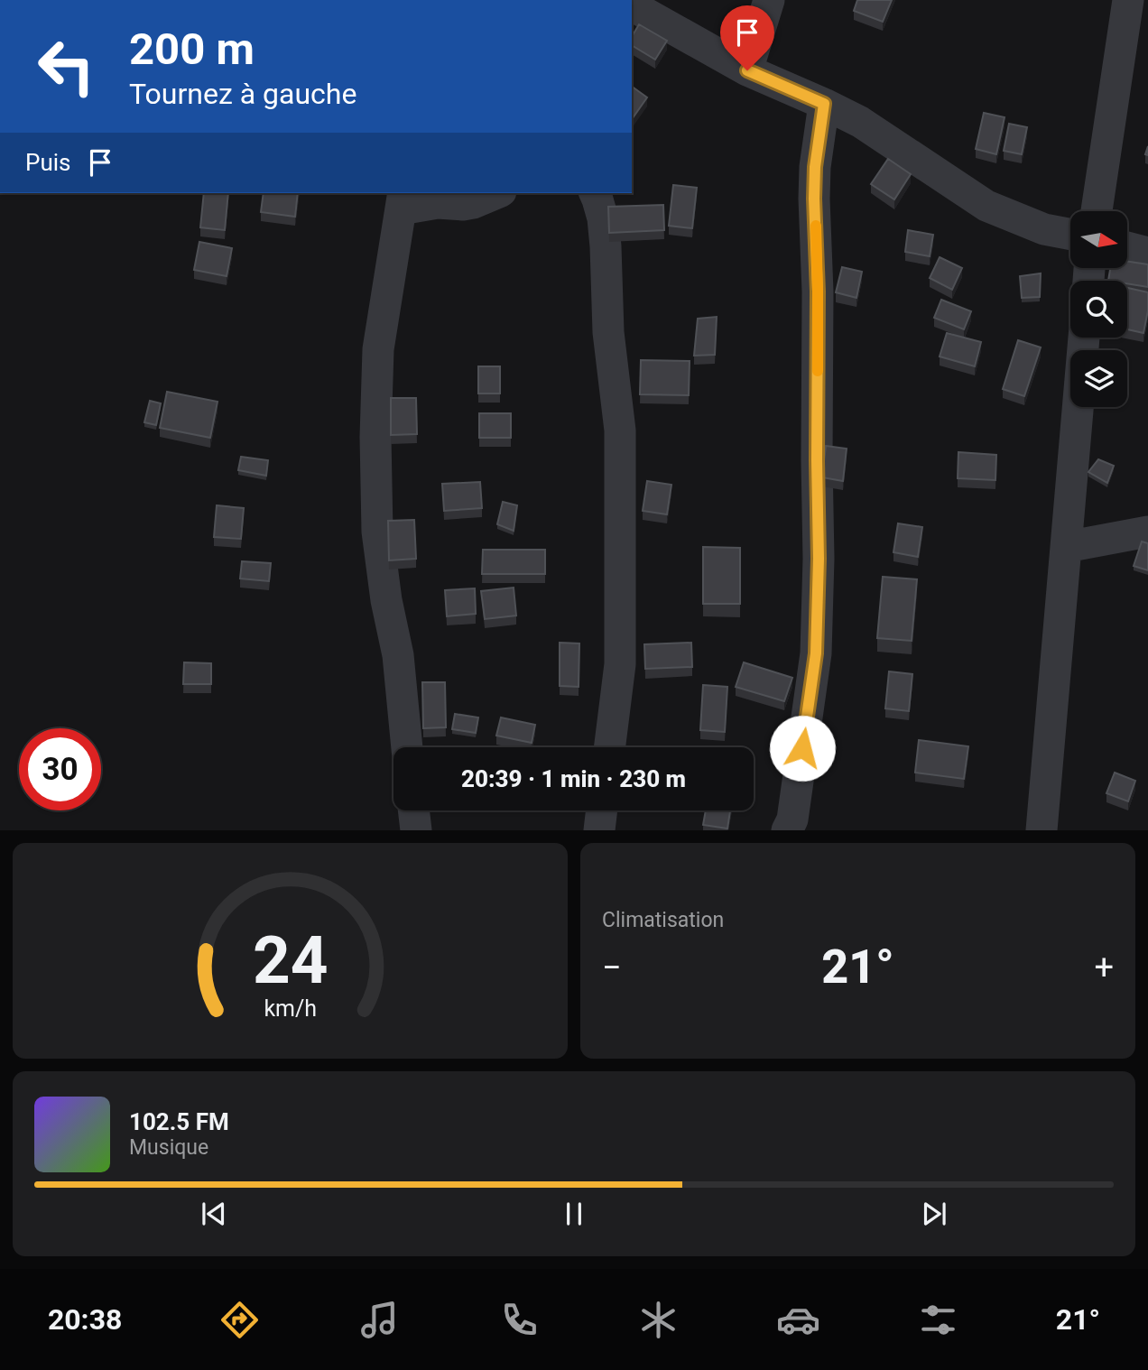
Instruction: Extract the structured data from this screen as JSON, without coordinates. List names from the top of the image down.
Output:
{
  "north": "right",
  "page": {
    "turn": ["200 m", "Tournez à gauche"],
    "then": "Puis",
    "limit": "30",
    "trip": "20:39 · 1 min · 230 m",
    "tile": "Climatisation",
    "heat": ["−", "21°", "+"],
    "song": ["102.5 FM", "Musique"],
    "tabs": ["20:38", "21°"],
    "gauge": ["24", "km/h"]
  }
}
